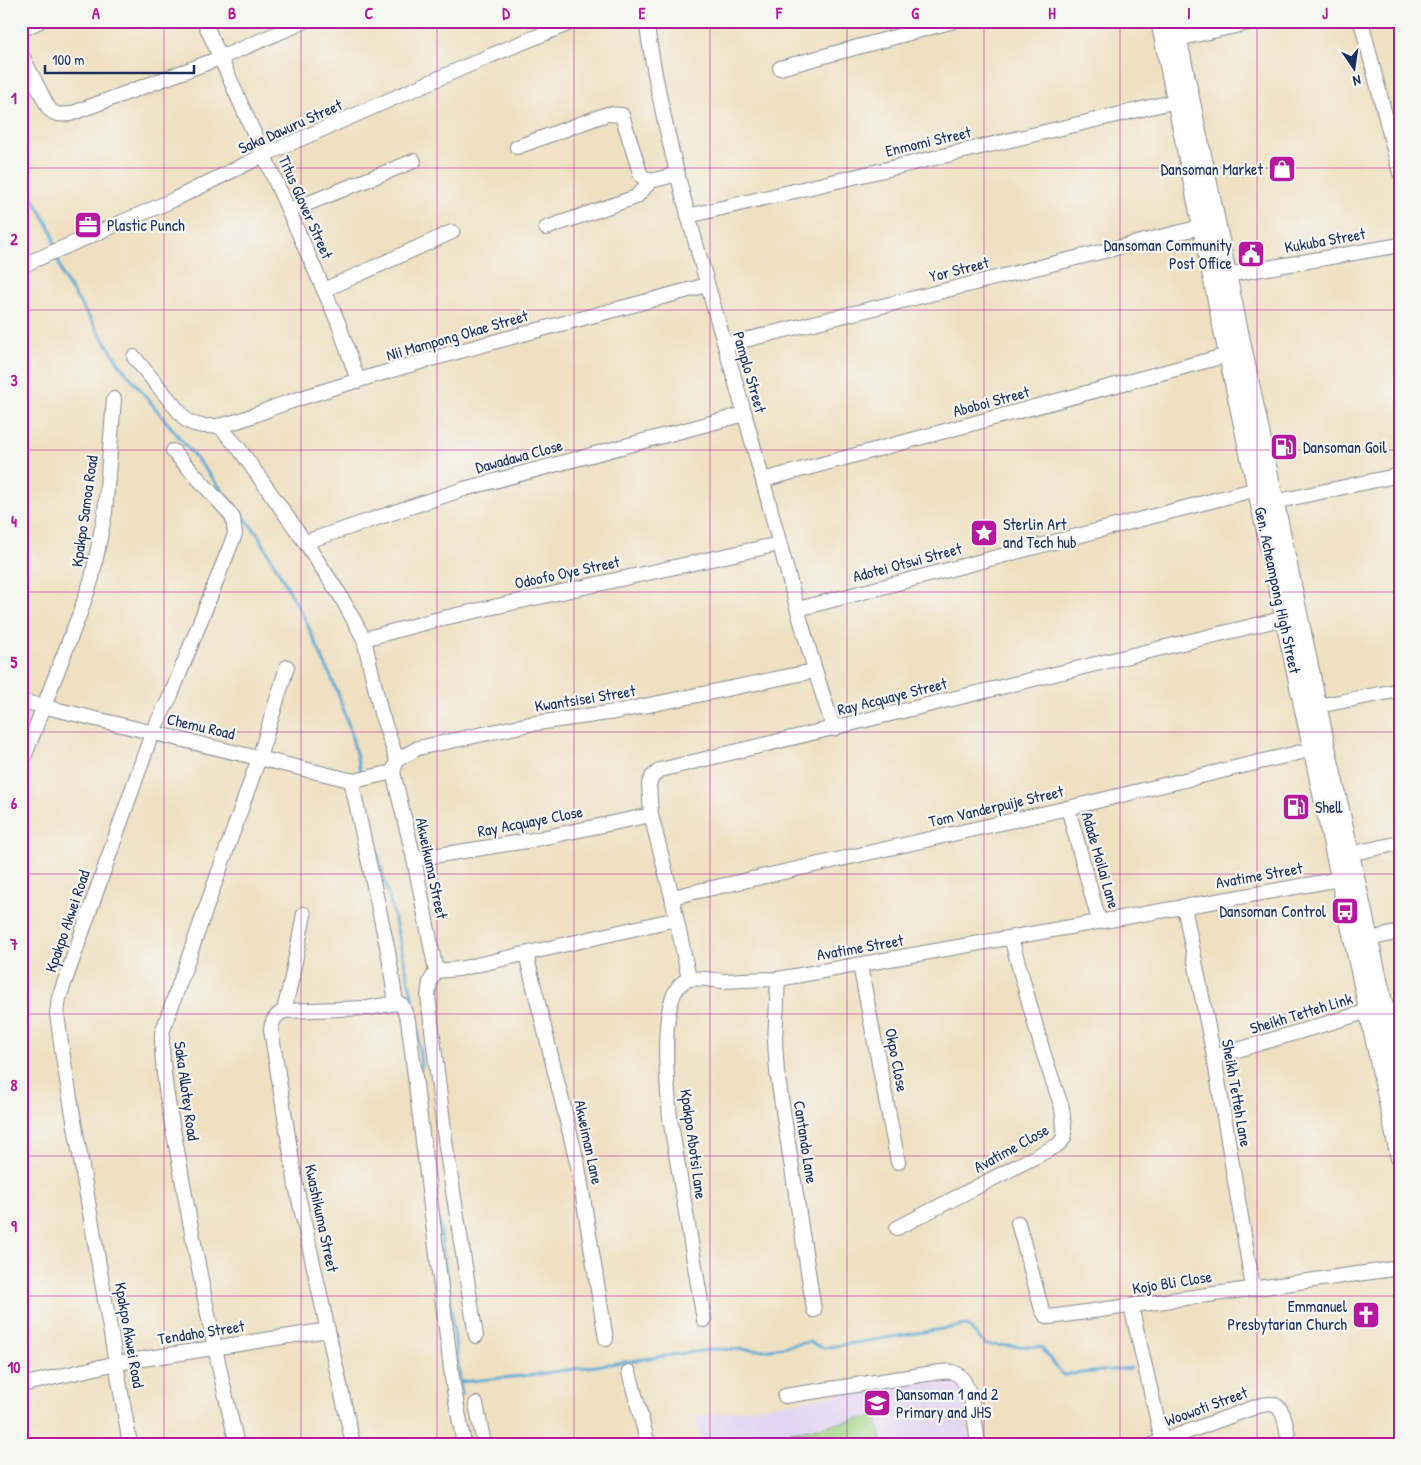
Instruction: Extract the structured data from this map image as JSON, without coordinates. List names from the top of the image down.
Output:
{
  "streets": {
    "main road": ["Gen. Acheampong High Street"],
    "street": [
      "Saka Dawuru Street",
      "Enmomi Street",
      "Titus Glover Street",
      "Kukuba Street",
      "Yor Street",
      "Nii Mampong Okae Street",
      "Pamplo Street",
      "Aboboi Street",
      "Dawadawa Close",
      "Kpakpo Samoa Road",
      "Adotei Otswi Street",
      "Odoofo Oye Street",
      "Ray Acquaye Street",
      "Kwantsisei Street",
      "Chemu Road",
      "Tom Vanderpuije Street",
      "Ray Acquaye Close",
      "Adade Moilai Lane",
      "Akweikuma Street",
      "Avatime Street",
      "Kpakpo Akwei Road",
      "Sheikh Tetteh Link",
      "Okpo Close",
      "Saka Allotey Road",
      "Sheikh Tetteh Lane",
      "Akweiman Lane",
      "Cantando Lane",
      "Kpakpo Abotsi Lane",
      "Avatime Close",
      "Kwashikuma Street",
      "Kojo Bli Close",
      "Tendaho Street",
      "Woowoti Street"
    ]
  },
  "crossings": [
    ["Saka Dawuru Street", "Titus Glover Street"],
    ["Enmomi Street", "Pamplo Street"],
    ["Enmomi Street", "Gen. Acheampong High Street"],
    ["Titus Glover Street", "Nii Mampong Okae Street"],
    ["Kukuba Street", "Gen. Acheampong High Street"],
    ["Yor Street", "Pamplo Street"],
    ["Yor Street", "Gen. Acheampong High Street"],
    ["Nii Mampong Okae Street", "Pamplo Street"],
    ["Nii Mampong Okae Street", "Akweikuma Street"],
    ["Pamplo Street", "Aboboi Street"],
    ["Pamplo Street", "Dawadawa Close"],
    ["Pamplo Street", "Adotei Otswi Street"],
    ["Pamplo Street", "Odoofo Oye Street"],
    ["Pamplo Street", "Ray Acquaye Street"],
    ["Pamplo Street", "Kwantsisei Street"],
    ["Aboboi Street", "Gen. Acheampong High Street"],
    ["Dawadawa Close", "Akweikuma Street"],
    ["Kpakpo Samoa Road", "Chemu Road"],
    ["Adotei Otswi Street", "Gen. Acheampong High Street"],
    ["Odoofo Oye Street", "Akweikuma Street"],
    ["Gen. Acheampong High Street", "Ray Acquaye Street"],
    ["Gen. Acheampong High Street", "Tom Vanderpuije Street"],
    ["Gen. Acheampong High Street", "Avatime Street"],
    ["Gen. Acheampong High Street", "Sheikh Tetteh Link"],
    ["Ray Acquaye Street", "Tom Vanderpuije Street"],
    ["Ray Acquaye Street", "Ray Acquaye Close"],
    ["Kwantsisei Street", "Chemu Road"],
    ["Kwantsisei Street", "Akweikuma Street"],
    ["Chemu Road", "Kpakpo Akwei Road"],
    ["Chemu Road", "Saka Allotey Road"],
    ["Tom Vanderpuije Street", "Adade Moilai Lane"],
    ["Ray Acquaye Close", "Akweikuma Street"],
    ["Adade Moilai Lane", "Avatime Street"],
    ["Avatime Street", "Okpo Close"],
    ["Avatime Street", "Sheikh Tetteh Lane"],
    ["Avatime Street", "Cantando Lane"],
    ["Avatime Street", "Kpakpo Abotsi Lane"],
    ["Avatime Street", "Avatime Close"],
    ["Kpakpo Akwei Road", "Tendaho Street"],
    ["Sheikh Tetteh Link", "Sheikh Tetteh Lane"],
    ["Saka Allotey Road", "Tendaho Street"],
    ["Sheikh Tetteh Lane", "Kojo Bli Close"],
    ["Kwashikuma Street", "Tendaho Street"]
  ],
  "places": {
    "shop": ["Dansoman Market"],
    "office": ["Plastic Punch"],
    "public building": ["Dansoman Community Post Office"],
    "fuel station": ["Dansoman Goil", "Shell"],
    "place": ["Sterlin Art and Tech hub"],
    "bus stop": ["Dansoman Control"],
    "church": ["Emmanuel Presbytarian Church"],
    "school or university": ["Dansoman 1 and 2 Primary and JHS"]
  },
  "scale_bar": "100 m",
  "north": "bottom",
  "grid": {
    "columns": [
      "A",
      "B",
      "C",
      "D",
      "E",
      "F",
      "G",
      "H",
      "I",
      "J"
    ],
    "rows": [
      "1",
      "2",
      "3",
      "4",
      "5",
      "6",
      "7",
      "8",
      "9",
      "10"
    ]
  }
}
